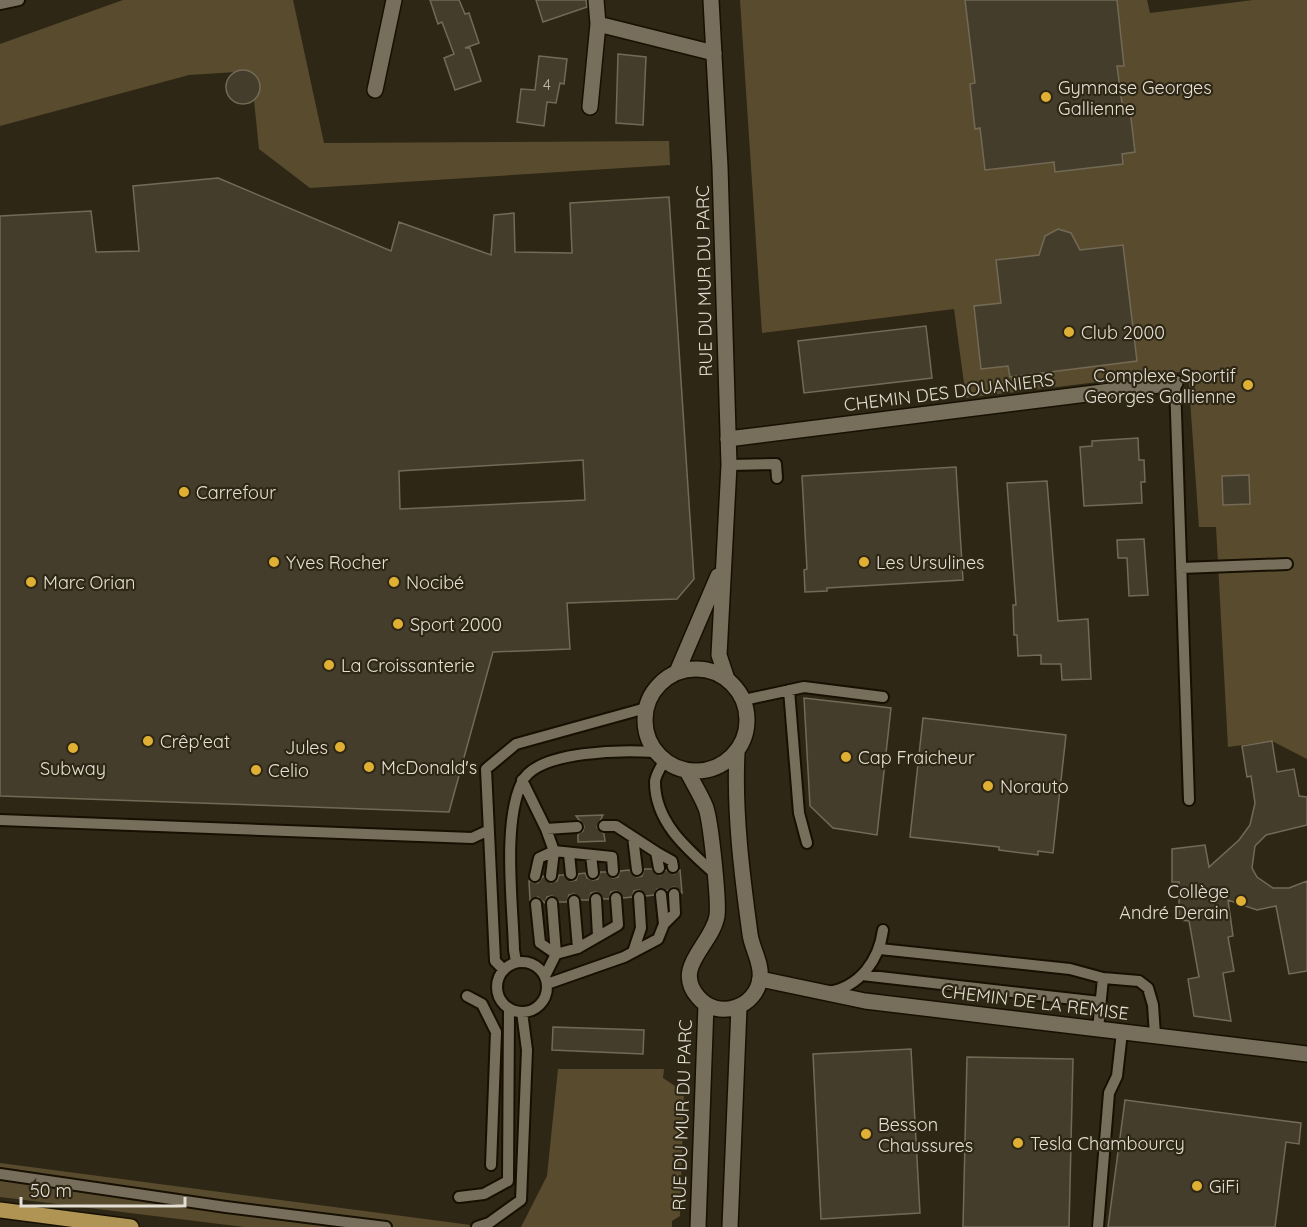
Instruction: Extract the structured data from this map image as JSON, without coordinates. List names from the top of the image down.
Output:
{
  "streets": {
    "street": ["RUE DU MUR DU PARC", "CHEMIN DES DOUANIERS", "CHEMIN DE LA REMISE"]
  },
  "crossings": [
    ["RUE DU MUR DU PARC", "CHEMIN DES DOUANIERS"]
  ],
  "places": [
    "Gymnase Georges Gallienne",
    "Club 2000",
    "Complexe Sportif Georges Gallienne",
    "Carrefour",
    "Yves Rocher",
    "Les Ursulines",
    "Marc Orian",
    "Nocibé",
    "Sport 2000",
    "La Croissanterie",
    "Crêp'eat",
    "Jules",
    "Subway",
    "Cap Fraicheur",
    "McDonald's",
    "Celio",
    "Norauto",
    "Collège André Derain",
    "Besson Chaussures",
    "Tesla Chambourcy",
    "GiFi"
  ],
  "house_numbers": ["4"],
  "scale_bar": "50 m"
}
